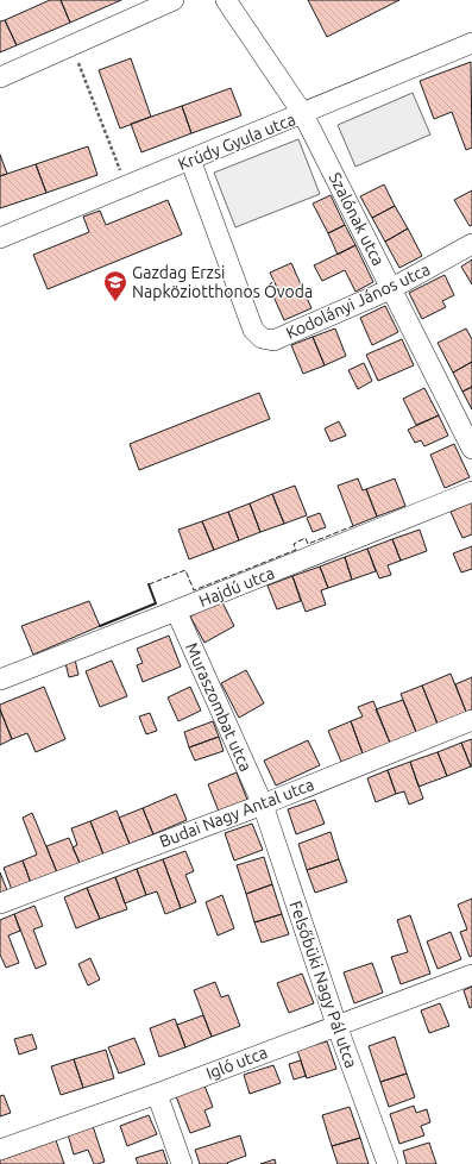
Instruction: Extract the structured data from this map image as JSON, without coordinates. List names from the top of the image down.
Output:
{
  "streets": {
    "street": [
      "Krúdy Gyula utca",
      "Szalónak utca",
      "Kodolányi János utca",
      "Hajdú utca",
      "Muraszombat utca",
      "Budai Nagy Antal utca",
      "Felsőbüki Nagy Pál utca",
      "Igló utca"
    ]
  },
  "crossings": [
    ["Krúdy Gyula utca", "Szalónak utca"],
    ["Krúdy Gyula utca", "Kodolányi János utca"],
    ["Szalónak utca", "Kodolányi János utca"],
    ["Hajdú utca", "Muraszombat utca"],
    ["Muraszombat utca", "Budai Nagy Antal utca"],
    ["Muraszombat utca", "Felsőbüki Nagy Pál utca"],
    ["Budai Nagy Antal utca", "Felsőbüki Nagy Pál utca"],
    ["Felsőbüki Nagy Pál utca", "Igló utca"]
  ],
  "places": {
    "school or university": ["Gazdag Erzsi Napköziotthonos Óvoda"]
  }
}
